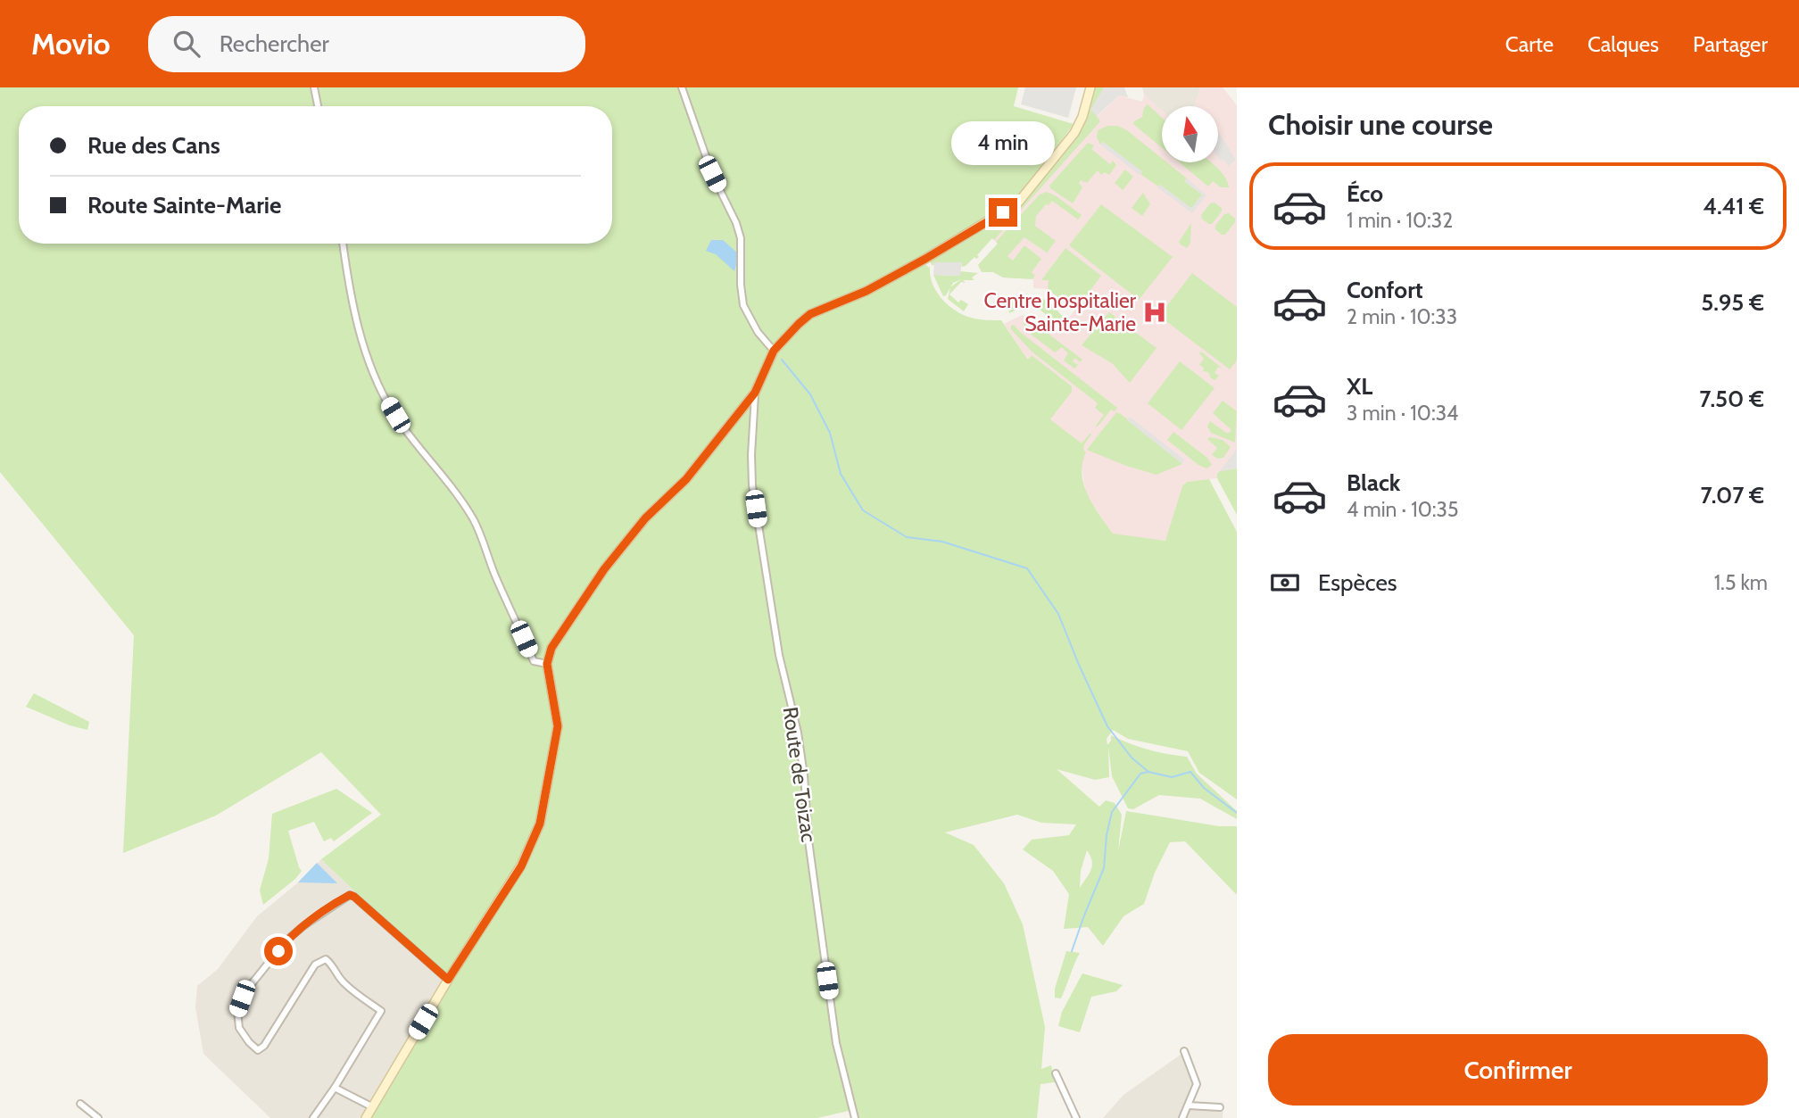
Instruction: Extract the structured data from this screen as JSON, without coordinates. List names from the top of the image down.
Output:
{
  "streets": {
    "street": ["Route de Toizac"]
  },
  "places": {
    "hospital": ["Centre hospitalier Sainte-Marie"]
  },
  "north": "top",
  "page": {
    "header": "Movio",
    "search": "Rechercher",
    "nav": ["Carte", "Calques", "Partager"],
    "heading": "Choisir une course",
    "banner": ["Rue des Cans", "Route Sainte-Marie"],
    "bubble": "4 min",
    "list": [
      {
        "name": "Éco",
        "note": "1 min · 10:32",
        "value": "4.41 €"
      },
      {
        "name": "Confort",
        "note": "2 min · 10:33",
        "value": "5.95 €"
      },
      {
        "name": "XL",
        "note": "3 min · 10:34",
        "value": "7.50 €"
      },
      {
        "name": "Black",
        "note": "4 min · 10:35",
        "value": "7.07 €"
      }
    ],
    "pay": ["Espèces", "1.5 km"],
    "buttons": "Confirmer"
  }
}
